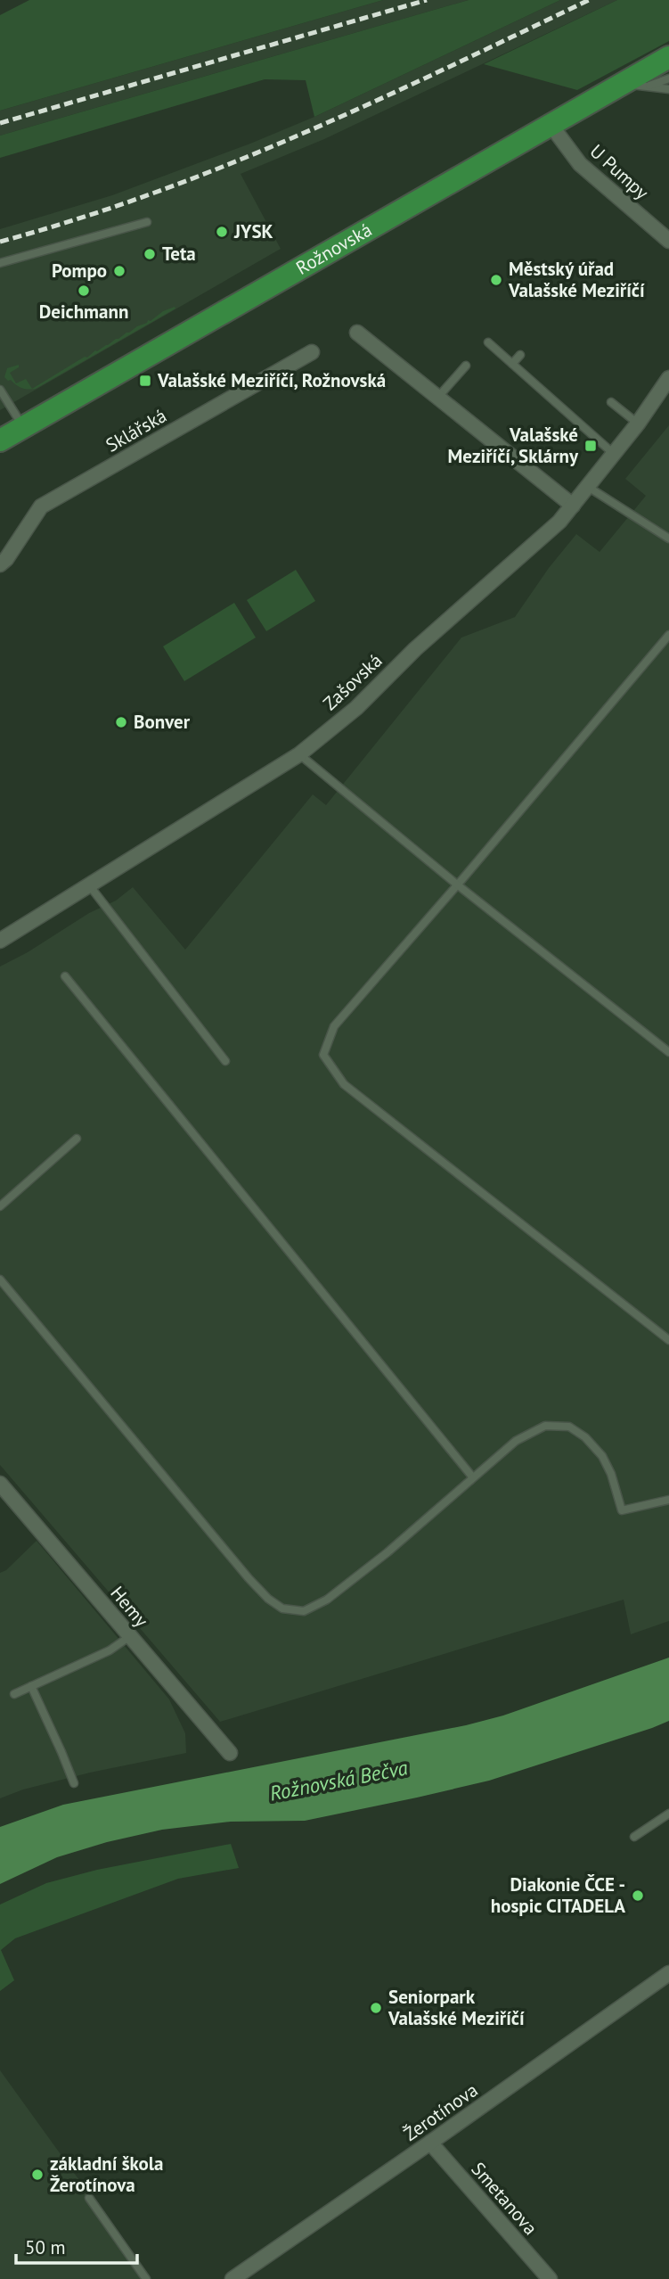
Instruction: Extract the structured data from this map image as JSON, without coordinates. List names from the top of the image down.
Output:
{
  "streets": {
    "main road": ["Rožnovská"],
    "street": [
      "U Pumpy",
      "Sklářská",
      "Zašovská",
      "Hemy",
      "Žerotínova",
      "Smetanova"
    ]
  },
  "crossings": [
    ["U Pumpy", "Rožnovská"],
    ["Žerotínova", "Smetanova"]
  ],
  "water": ["Rožnovská Bečva"],
  "places": {
    "other": [
      "JYSK",
      "Teta",
      "Pompo",
      "Městský úřad Valašské Meziříčí",
      "Deichmann",
      "Bonver",
      "Diakonie ČCE - hospic CITADELA",
      "Seniorpark Valašské Meziříčí",
      "základní škola Žerotínova"
    ],
    "transit": ["Valašské Meziříčí, Rožnovská", "Valašské Meziříčí, Sklárny"]
  },
  "scale_bar": "50 m"
}
